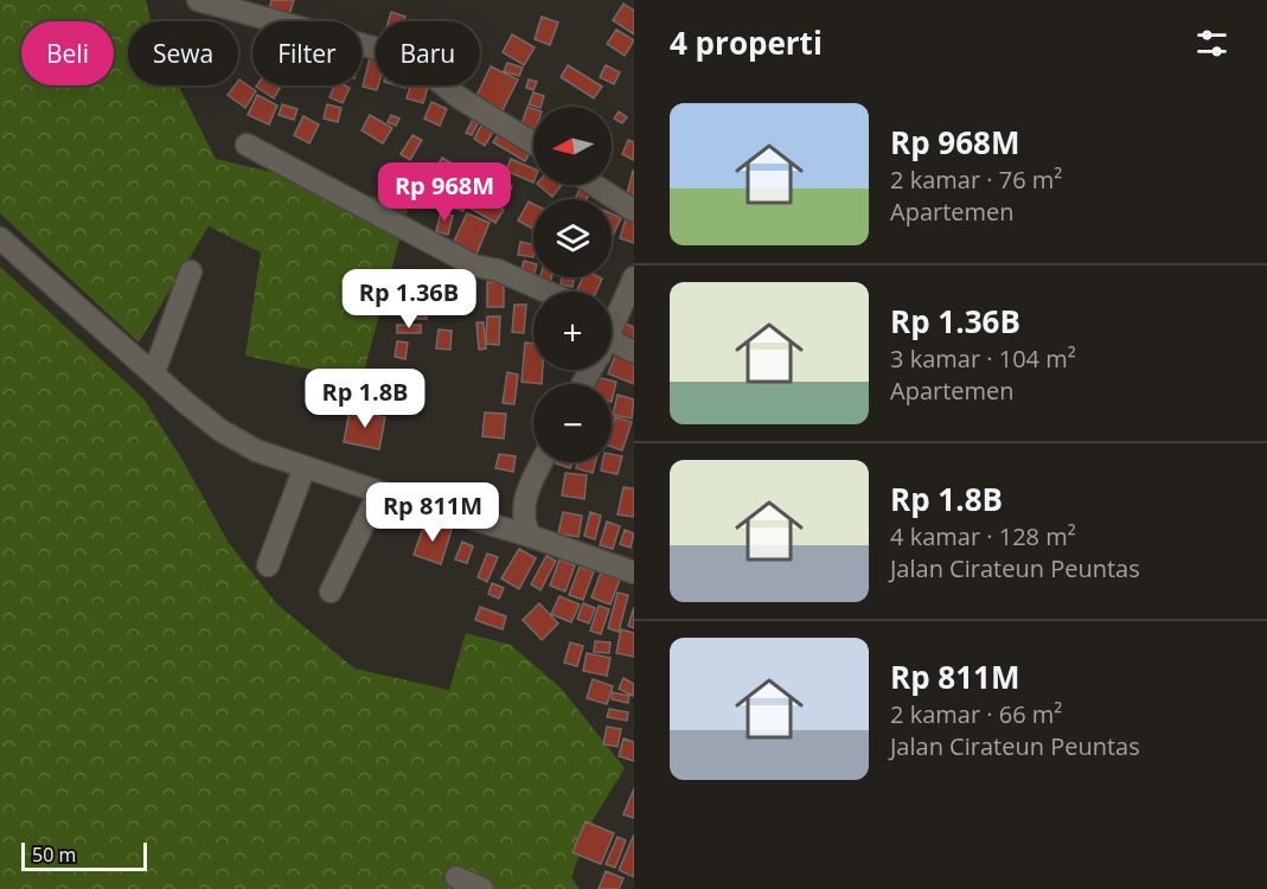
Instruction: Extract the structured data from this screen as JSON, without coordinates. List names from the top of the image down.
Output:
{
  "scale_bar": "50 m",
  "north": "left",
  "page": {
    "heading": "4 properti",
    "chip": [
      "Beli",
      "Sewa",
      "Filter",
      "Baru"
    ],
    "list": [
      {
        "name": "Rp 968M",
        "note": "2 kamar · 76 m² · Apartemen"
      },
      {
        "name": "Rp 1.36B",
        "note": "3 kamar · 104 m² · Apartemen"
      },
      {
        "name": "Rp 1.8B",
        "note": "4 kamar · 128 m² · Jalan Cirateun Peuntas"
      },
      {
        "name": "Rp 811M",
        "note": "2 kamar · 66 m² · Jalan Cirateun Peuntas"
      }
    ],
    "map_buttons": ["+", "−"],
    "price": [
      "Rp 968M",
      "Rp 1.36B",
      "Rp 1.8B",
      "Rp 811M"
    ],
    "scale": "50 m"
  }
}
